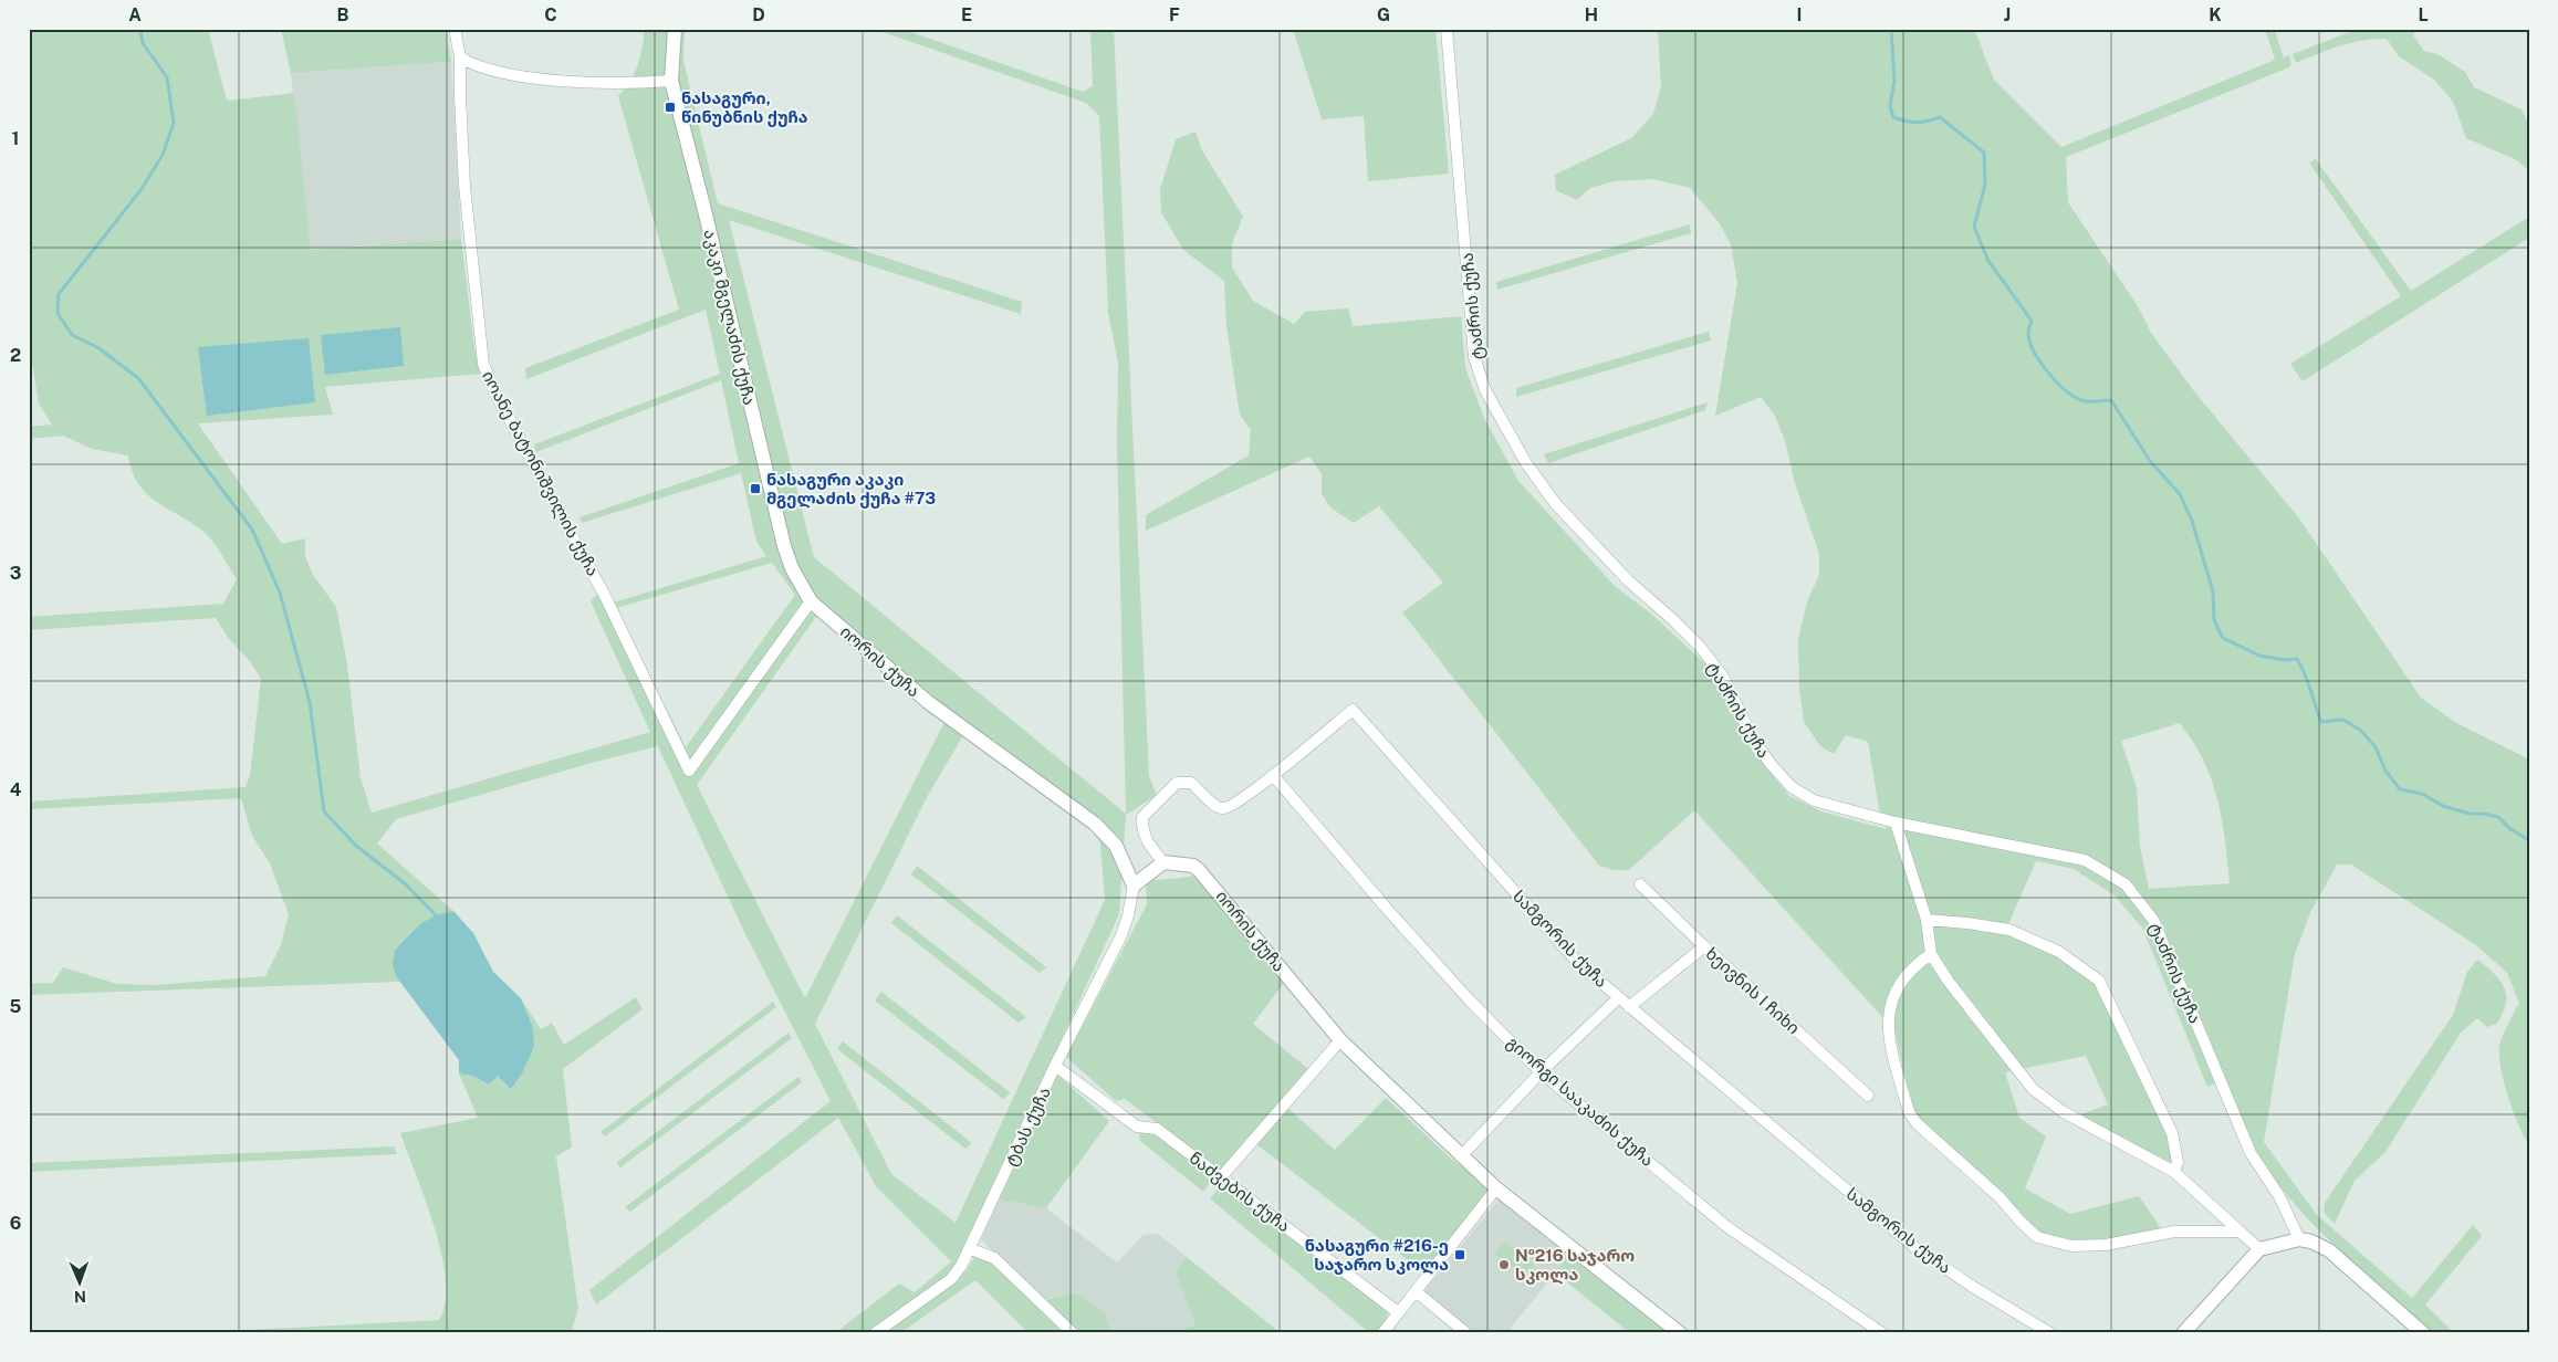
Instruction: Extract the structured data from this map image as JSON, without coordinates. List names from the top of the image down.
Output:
{
  "streets": {
    "street": [
      "ტაძრის ქუჩა",
      "აკაკი მგელაძის ქუჩა",
      "იოანე ბატონიშვილის ქუჩა",
      "იორის ქუჩა",
      "სამგორის ქუჩა",
      "ხეივნის I ჩიხი",
      "გიორგი სააკაძის ქუჩა",
      "ტბას ქუჩა",
      "ნაძვების ქუჩა"
    ]
  },
  "crossings": [
    ["აკაკი მგელაძის ქუჩა", "იოანე ბატონიშვილის ქუჩა"],
    ["აკაკი მგელაძის ქუჩა", "იორის ქუჩა"],
    ["იოანე ბატონიშვილის ქუჩა", "იორის ქუჩა"],
    ["იორის ქუჩა", "სამგორის ქუჩა"],
    ["იორის ქუჩა", "ტბას ქუჩა"],
    ["სამგორის ქუჩა", "გიორგი სააკაძის ქუჩა"],
    ["ტბას ქუჩა", "ნაძვების ქუჩა"]
  ],
  "places": {
    "transit": ["ნასაგური, წინუბნის ქუჩა", "ნასაგური აკაკი მგელაძის ქუჩა #73", "ნასაგური #216-ე საჯარო სკოლა"],
    "other": ["№216 საჯარო სკოლა"]
  },
  "north": "bottom",
  "grid": {
    "columns": [
      "A",
      "B",
      "C",
      "D",
      "E",
      "F",
      "G",
      "H",
      "I",
      "J",
      "K",
      "L"
    ],
    "rows": [
      "1",
      "2",
      "3",
      "4",
      "5",
      "6"
    ]
  }
}
